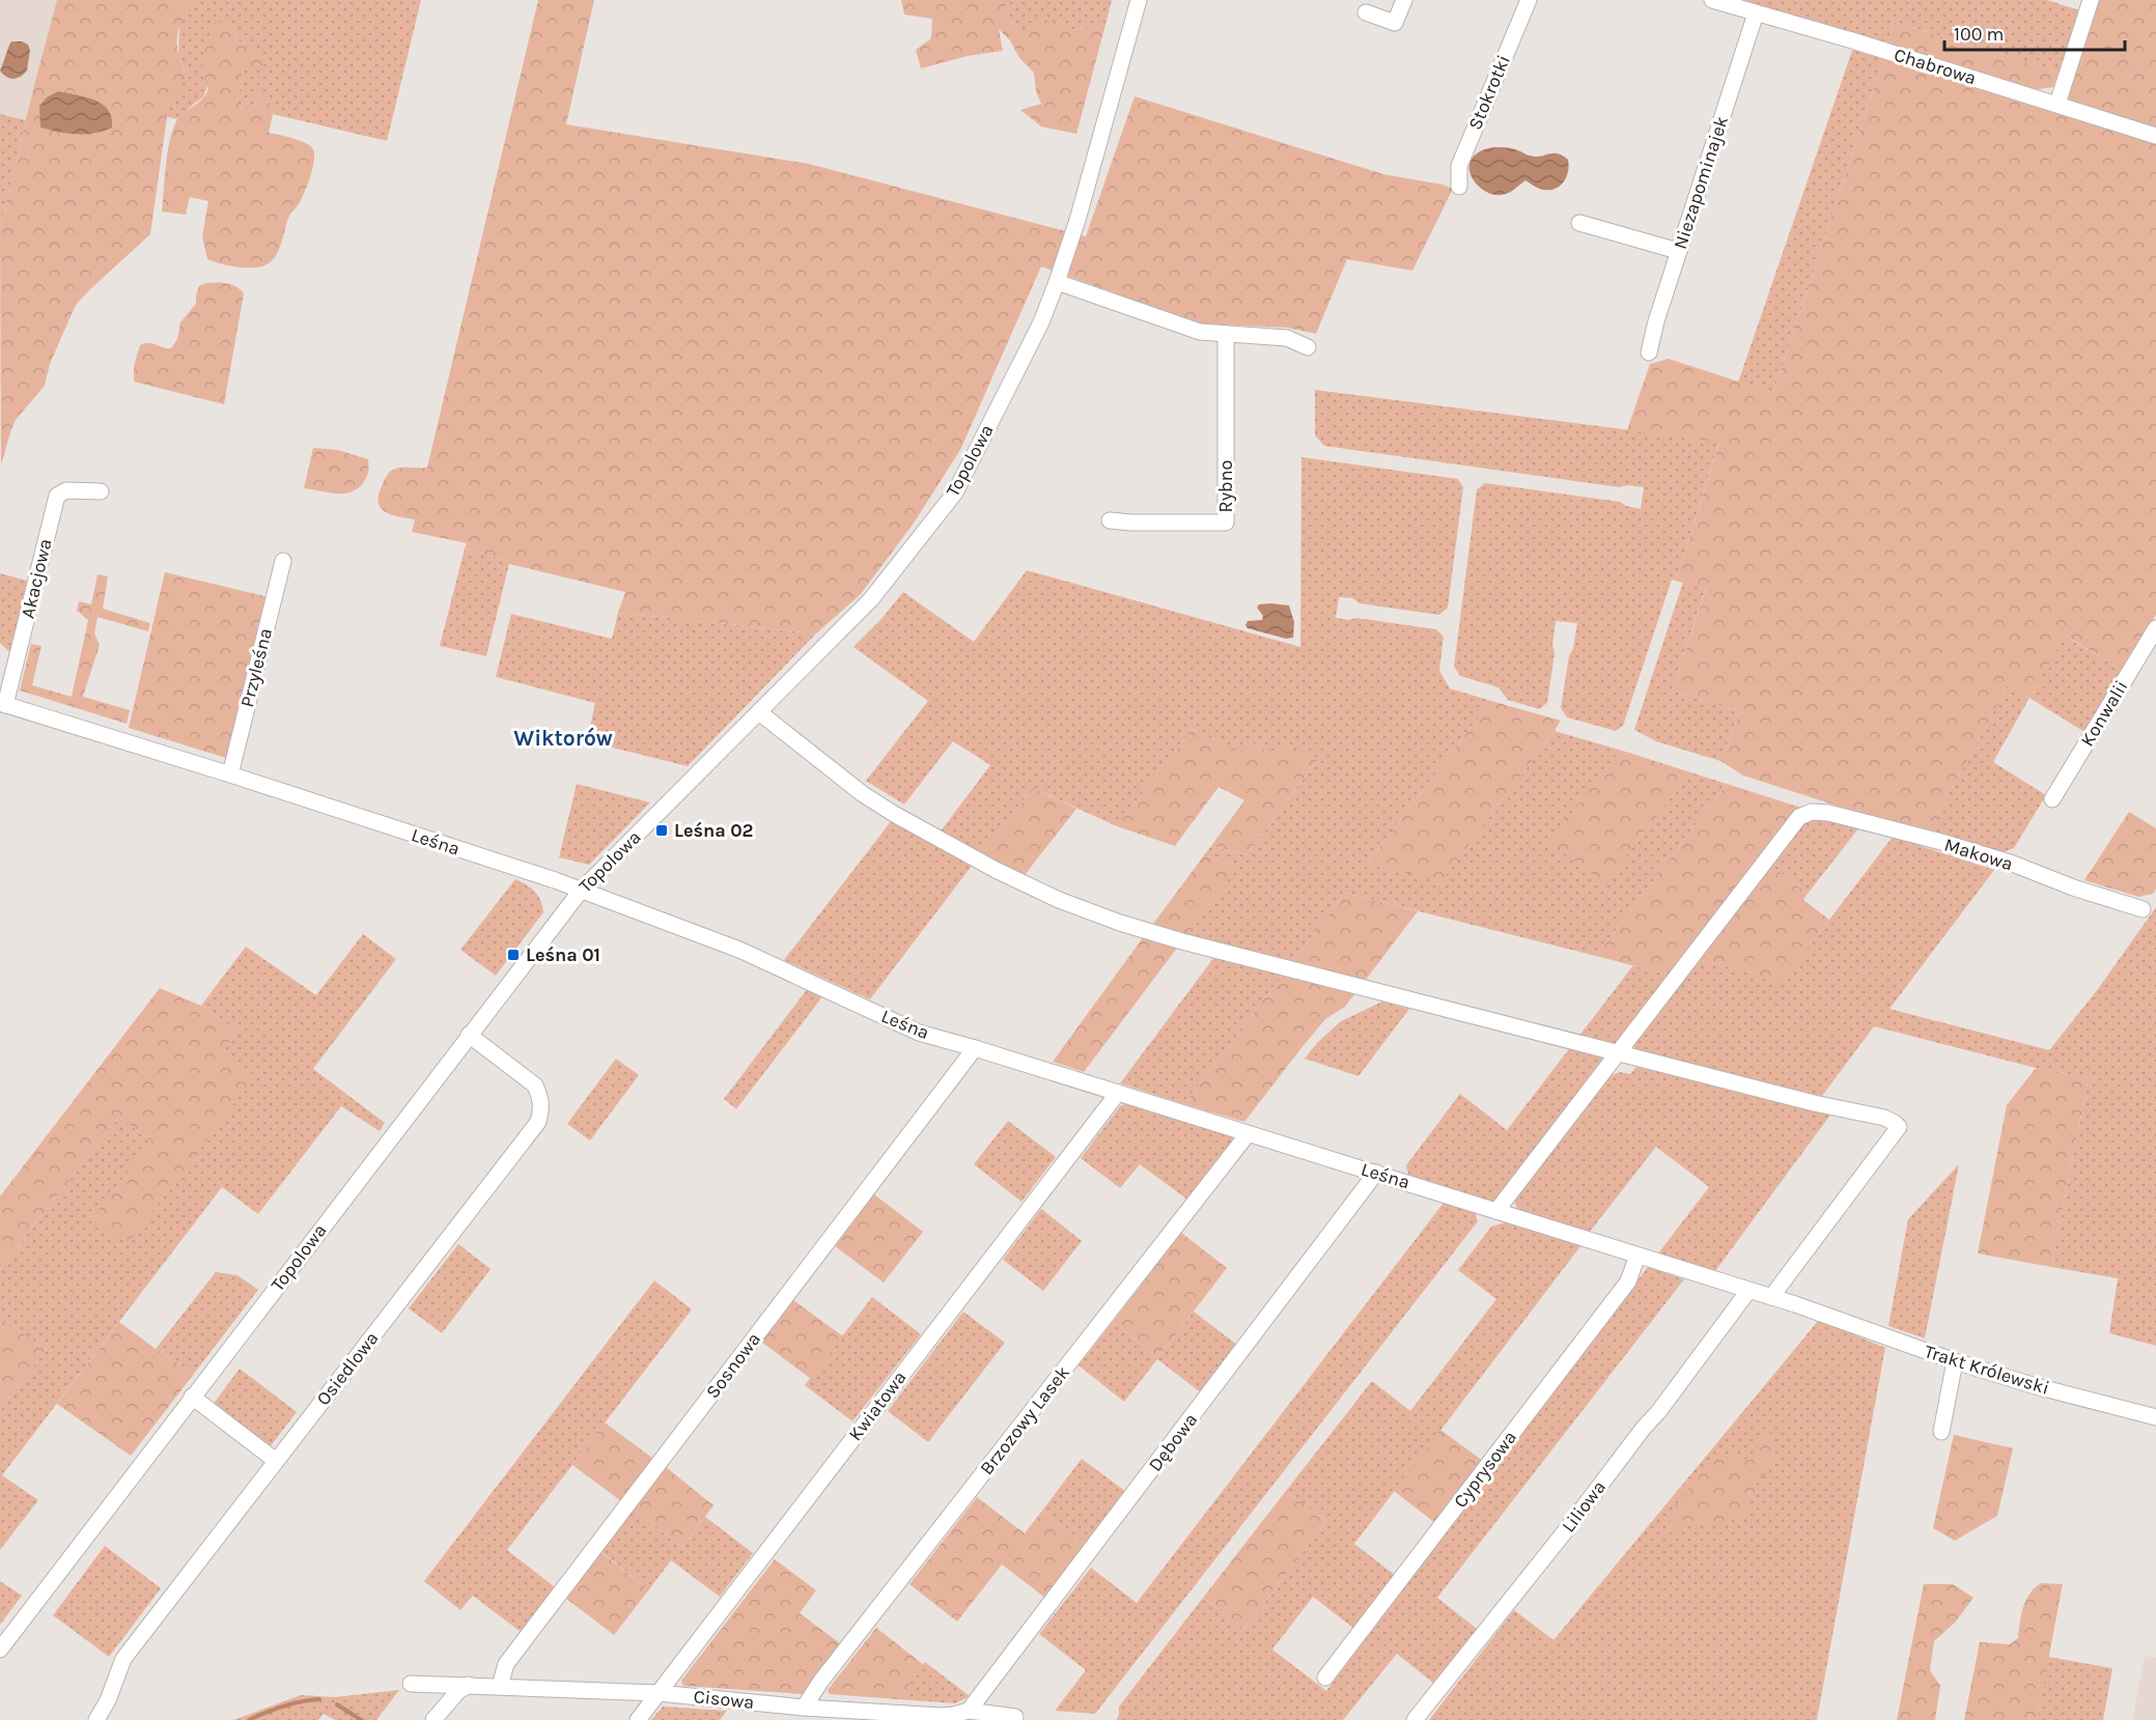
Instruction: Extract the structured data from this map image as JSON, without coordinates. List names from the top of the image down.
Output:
{
  "streets": {
    "street": [
      "Chabrowa",
      "Stokrotki",
      "Niezapominajek",
      "Topolowa",
      "Rybno",
      "Akacjowa",
      "Przyleśna",
      "Konwalii",
      "Leśna",
      "Makowa",
      "Sosnowa",
      "Osiedlowa",
      "Trakt Królewski",
      "Kwiatowa",
      "Brzozowy Lasek",
      "Dębowa",
      "Cyprysowa",
      "Liliowa",
      "Cisowa"
    ]
  },
  "crossings": [
    ["Chabrowa", "Niezapominajek"],
    ["Topolowa", "Leśna"],
    ["Topolowa", "Osiedlowa"],
    ["Akacjowa", "Leśna"],
    ["Przyleśna", "Leśna"],
    ["Leśna", "Sosnowa"],
    ["Leśna", "Trakt Królewski"],
    ["Leśna", "Kwiatowa"],
    ["Leśna", "Brzozowy Lasek"],
    ["Leśna", "Dębowa"],
    ["Leśna", "Cyprysowa"],
    ["Leśna", "Liliowa"],
    ["Sosnowa", "Cisowa"],
    ["Kwiatowa", "Cisowa"],
    ["Brzozowy Lasek", "Cisowa"],
    ["Dębowa", "Cisowa"]
  ],
  "districts": ["Wiktorów"],
  "places": {
    "transit": ["Leśna 02", "Leśna 01"]
  },
  "scale_bar": "100 m"
}
